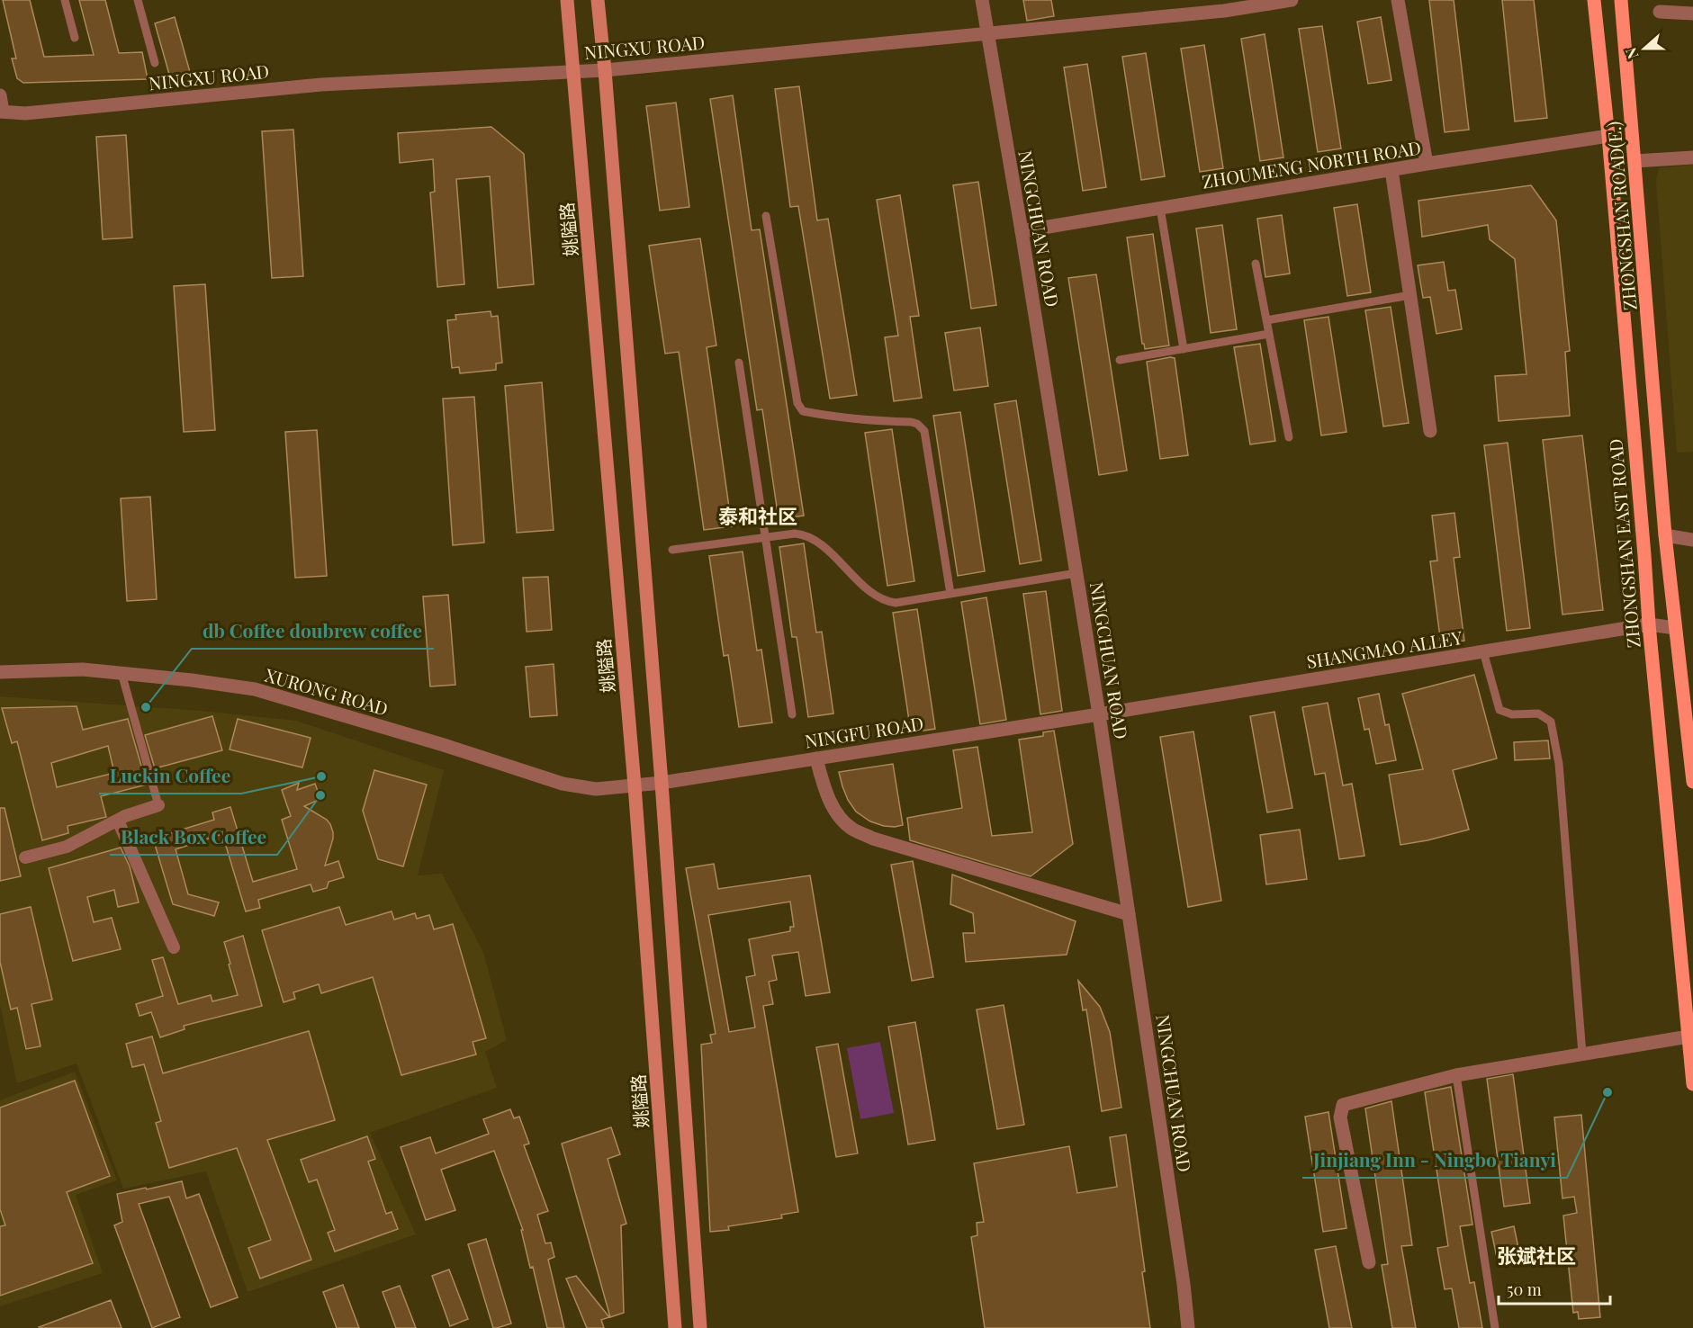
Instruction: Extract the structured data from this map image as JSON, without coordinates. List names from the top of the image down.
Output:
{
  "streets": {
    "main road": ["ZHONGSHAN ROAD(E.)", "姚隘路", "ZHONGSHAN EAST ROAD"],
    "street": [
      "NINGXU ROAD",
      "ZHOUMENG NORTH ROAD",
      "NINGCHUAN ROAD",
      "SHANGMAO ALLEY",
      "XURONG ROAD",
      "NINGFU ROAD"
    ]
  },
  "crossings": [
    ["NINGXU ROAD", "NINGCHUAN ROAD"],
    ["NINGXU ROAD", "姚隘路"],
    ["ZHOUMENG NORTH ROAD", "NINGCHUAN ROAD"],
    ["ZHOUMENG NORTH ROAD", "ZHONGSHAN EAST ROAD"],
    ["NINGCHUAN ROAD", "SHANGMAO ALLEY"],
    ["NINGCHUAN ROAD", "NINGFU ROAD"],
    ["姚隘路", "XURONG ROAD"],
    ["姚隘路", "NINGFU ROAD"],
    ["ZHONGSHAN EAST ROAD", "SHANGMAO ALLEY"],
    ["SHANGMAO ALLEY", "NINGFU ROAD"],
    ["XURONG ROAD", "NINGFU ROAD"]
  ],
  "districts": ["泰和社区", "张斌社区"],
  "places": [
    "db Coffee doubrew coffee",
    "Luckin Coffee",
    "Black Box Coffee",
    "Jinjiang Inn - Ningbo Tianyi"
  ],
  "scale_bar": "50 m",
  "north": "left"
}
